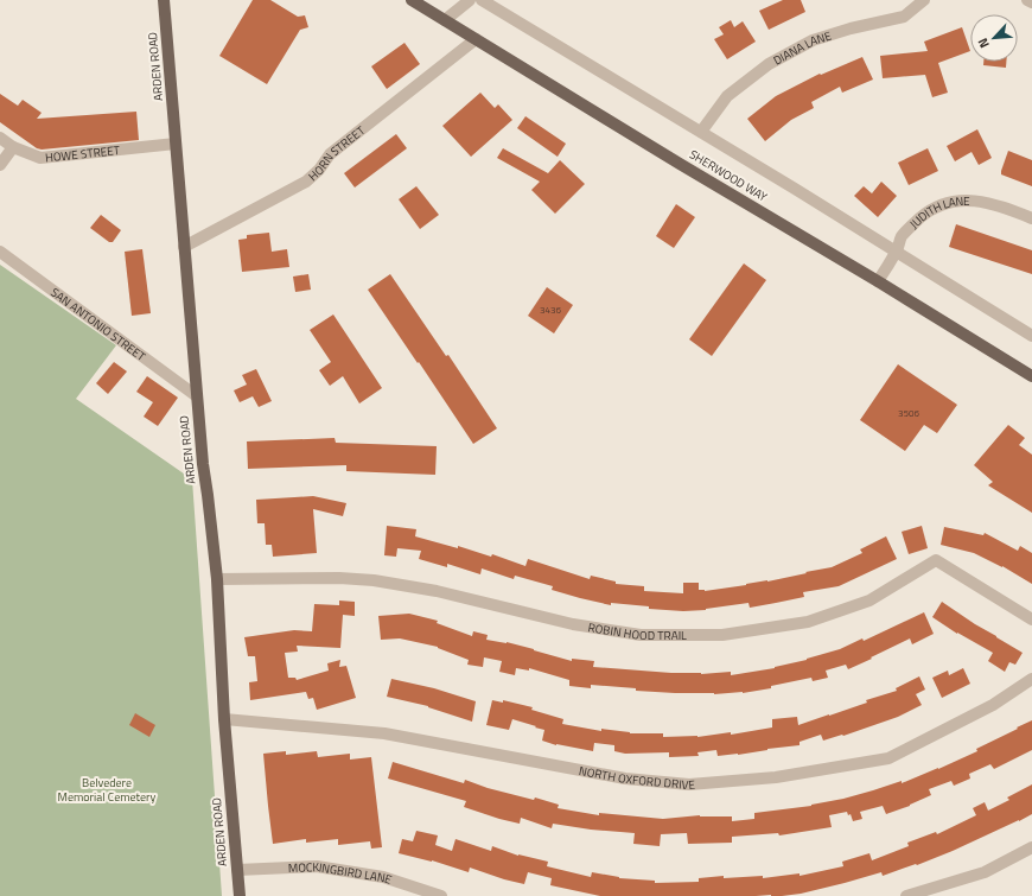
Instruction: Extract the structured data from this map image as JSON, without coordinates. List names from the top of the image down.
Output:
{
  "streets": {
    "main road": ["ARDEN ROAD", "SHERWOOD WAY"],
    "street": [
      "DIANA LANE",
      "HOWE STREET",
      "HORN STREET",
      "JUDITH LANE",
      "SAN ANTONIO STREET",
      "ROBIN HOOD TRAIL",
      "NORTH OXFORD DRIVE",
      "MOCKINGBIRD LANE"
    ]
  },
  "crossings": [
    ["DIANA LANE", "SHERWOOD WAY"],
    ["ARDEN ROAD", "HOWE STREET"],
    ["ARDEN ROAD", "HORN STREET"],
    ["ARDEN ROAD", "SAN ANTONIO STREET"],
    ["ARDEN ROAD", "ROBIN HOOD TRAIL"],
    ["ARDEN ROAD", "NORTH OXFORD DRIVE"],
    ["ARDEN ROAD", "MOCKINGBIRD LANE"],
    ["HORN STREET", "SHERWOOD WAY"],
    ["SHERWOOD WAY", "JUDITH LANE"]
  ],
  "parks": ["Belvedere Memorial Cemetery"],
  "house_numbers": ["3436", "3506"],
  "north": "bottom left"
}
